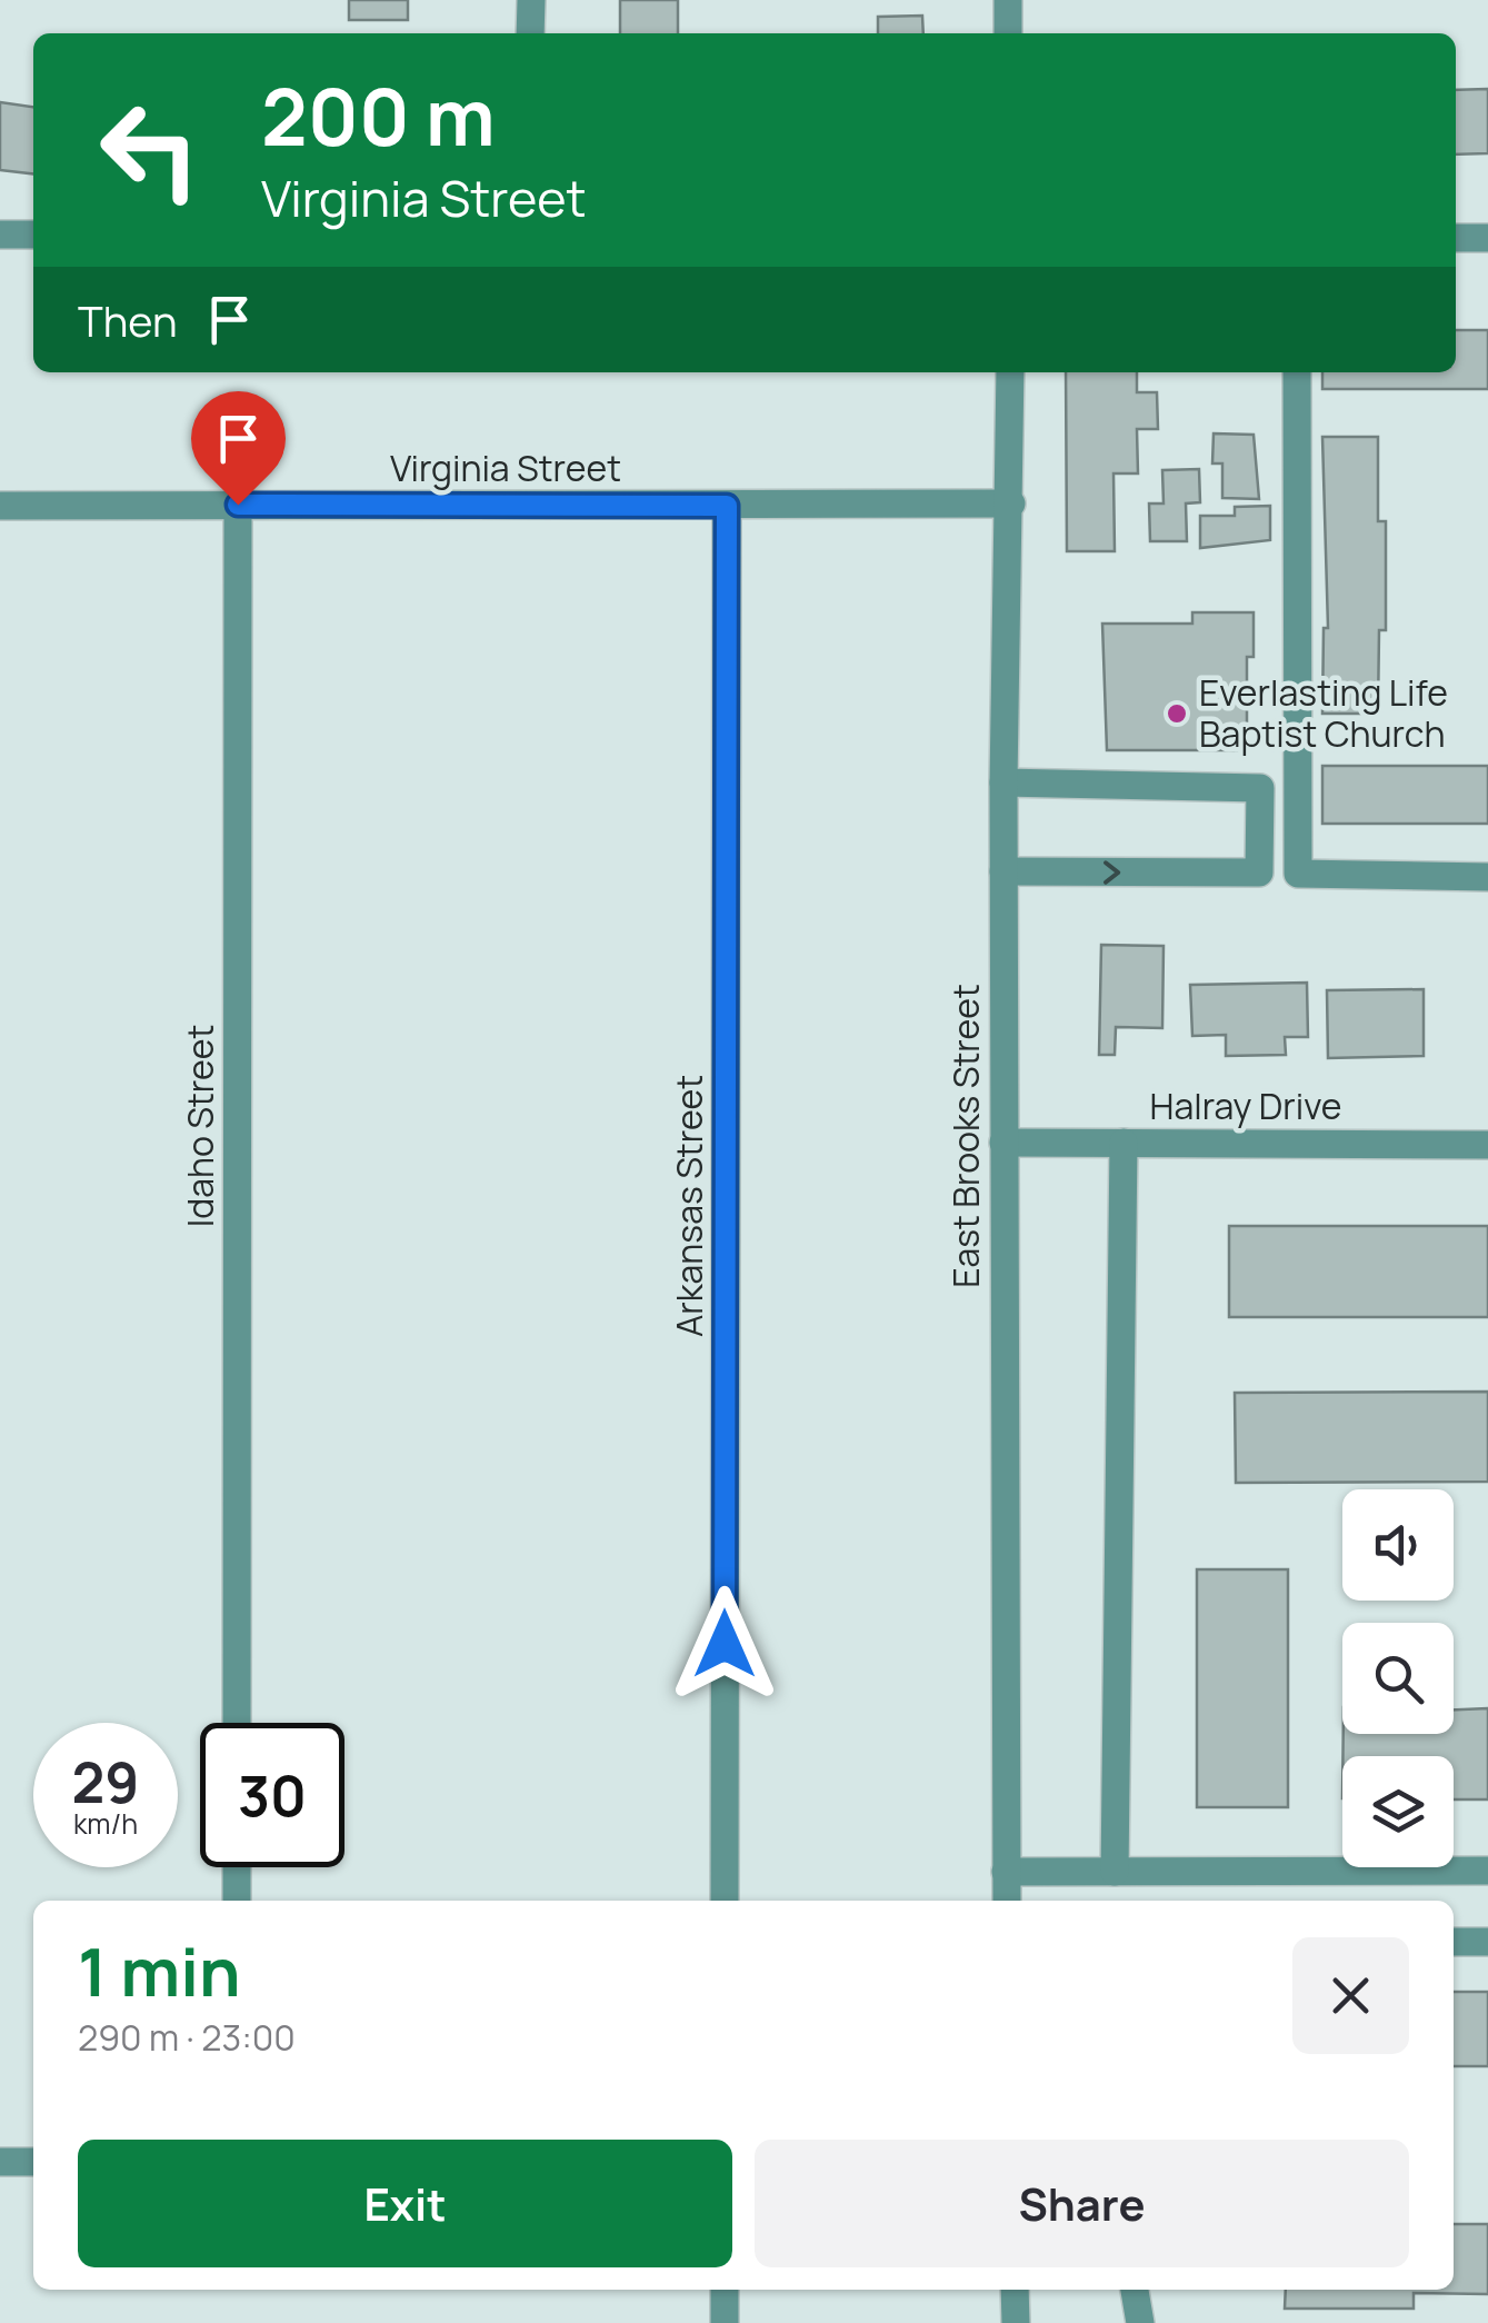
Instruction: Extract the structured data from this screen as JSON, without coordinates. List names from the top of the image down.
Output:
{
  "streets": {
    "street": [
      "Virginia Street",
      "Halray Drive",
      "Idaho Street",
      "East Brooks Street",
      "Arkansas Street"
    ]
  },
  "crossings": [
    ["Virginia Street", "Idaho Street"],
    ["Virginia Street", "East Brooks Street"],
    ["Virginia Street", "Arkansas Street"],
    ["Halray Drive", "East Brooks Street"]
  ],
  "places": ["Everlasting Life Baptist Church"],
  "page": {
    "turn": ["200 m", "Virginia Street"],
    "then": "Then",
    "speed": "29 km/h",
    "limit": "30",
    "heading": ["1 min", "290 m · 23:00"],
    "buttons": ["Exit", "Share"]
  }
}
